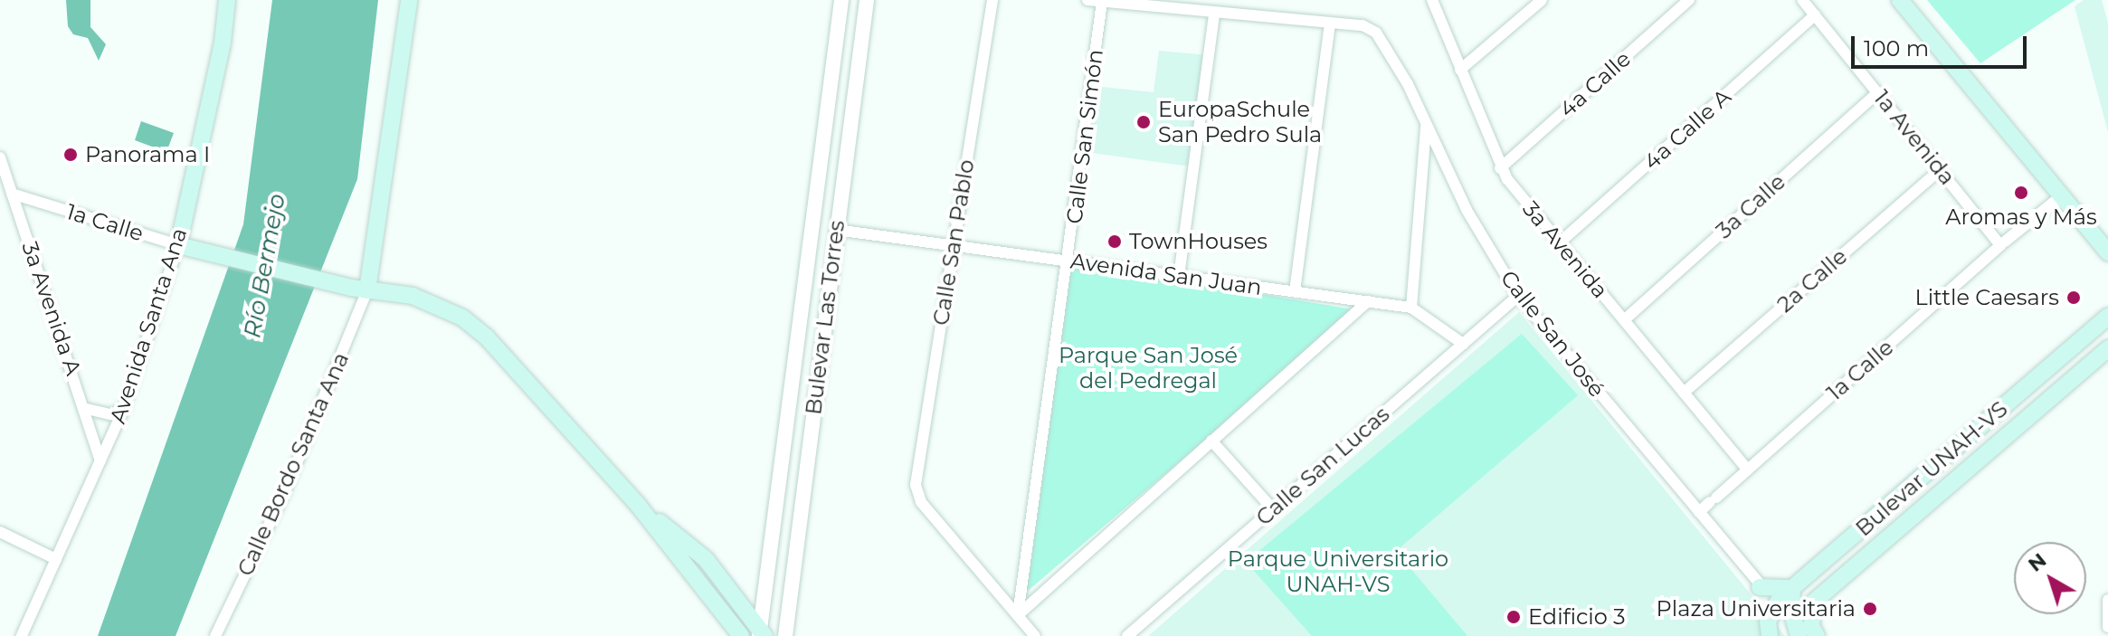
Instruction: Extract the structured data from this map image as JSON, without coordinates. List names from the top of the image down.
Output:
{
  "streets": {
    "main road": ["1a Calle", "Avenida Santa Ana", "Bulevar UNAH-VS"],
    "street": [
      "4a Calle",
      "4a Calle A",
      "Calle San Simón",
      "1a Avenida",
      "3a Calle",
      "Calle San Pablo",
      "3a Avenida",
      "Avenida San Juan",
      "2a Calle",
      "3a Avenida A",
      "Bulevar Las Torres",
      "Calle San José",
      "Calle Bordo Santa Ana",
      "Calle San Lucas"
    ]
  },
  "crossings": [
    ["4a Calle", "3a Avenida"],
    ["4a Calle A", "1a Avenida"],
    ["4a Calle A", "3a Avenida"],
    ["Calle San Simón", "Calle San Pablo"],
    ["Calle San Simón", "Avenida San Juan"],
    ["1a Avenida", "3a Calle"],
    ["1a Avenida", "1a Calle"],
    ["1a Avenida", "2a Calle"],
    ["3a Calle", "3a Avenida"],
    ["1a Calle", "3a Avenida"],
    ["1a Calle", "3a Avenida A"],
    ["1a Calle", "Avenida Santa Ana"],
    ["1a Calle", "Calle San José"],
    ["1a Calle", "Calle Bordo Santa Ana"],
    ["Calle San Pablo", "Avenida San Juan"],
    ["3a Avenida", "2a Calle"],
    ["Avenida San Juan", "Bulevar Las Torres"],
    ["Avenida San Juan", "Calle San Lucas"],
    ["3a Avenida A", "Avenida Santa Ana"],
    ["Calle San José", "Calle San Lucas"]
  ],
  "water": ["Río Bermejo"],
  "parks": ["Parque San José del Pedregal", "Parque Universitario UNAH-VS"],
  "places": [
    "EuropaSchule San Pedro Sula",
    "Panorama I",
    "Aromas y Más",
    "TownHouses",
    "Little Caesars",
    "Plaza Universitaria",
    "Edificio 3"
  ],
  "scale_bar": "100 m",
  "north": "top left"
}
